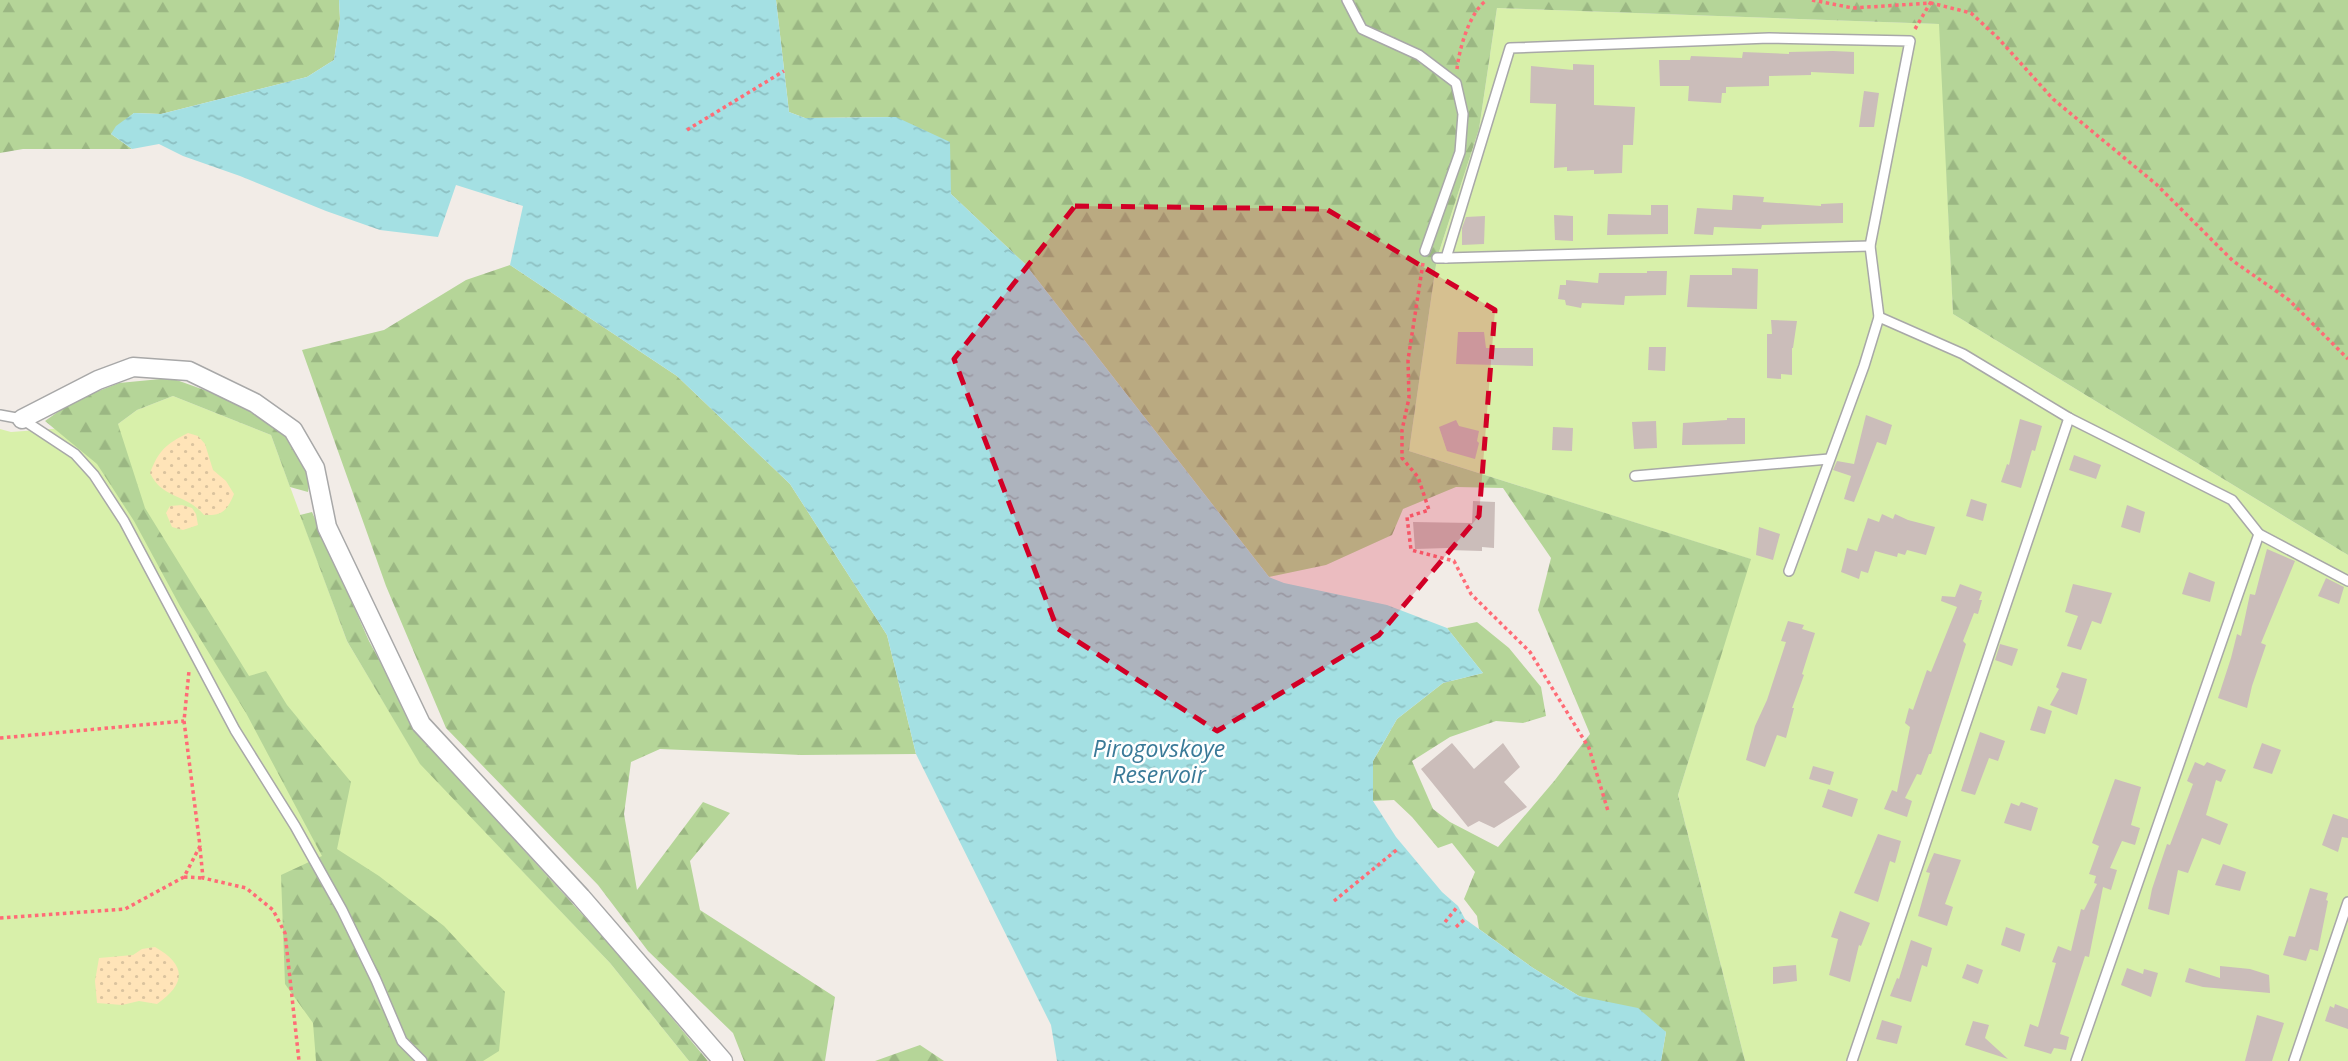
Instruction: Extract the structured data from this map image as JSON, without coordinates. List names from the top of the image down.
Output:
{
  "water": ["Pirogovskoye Reservoir"]
}
